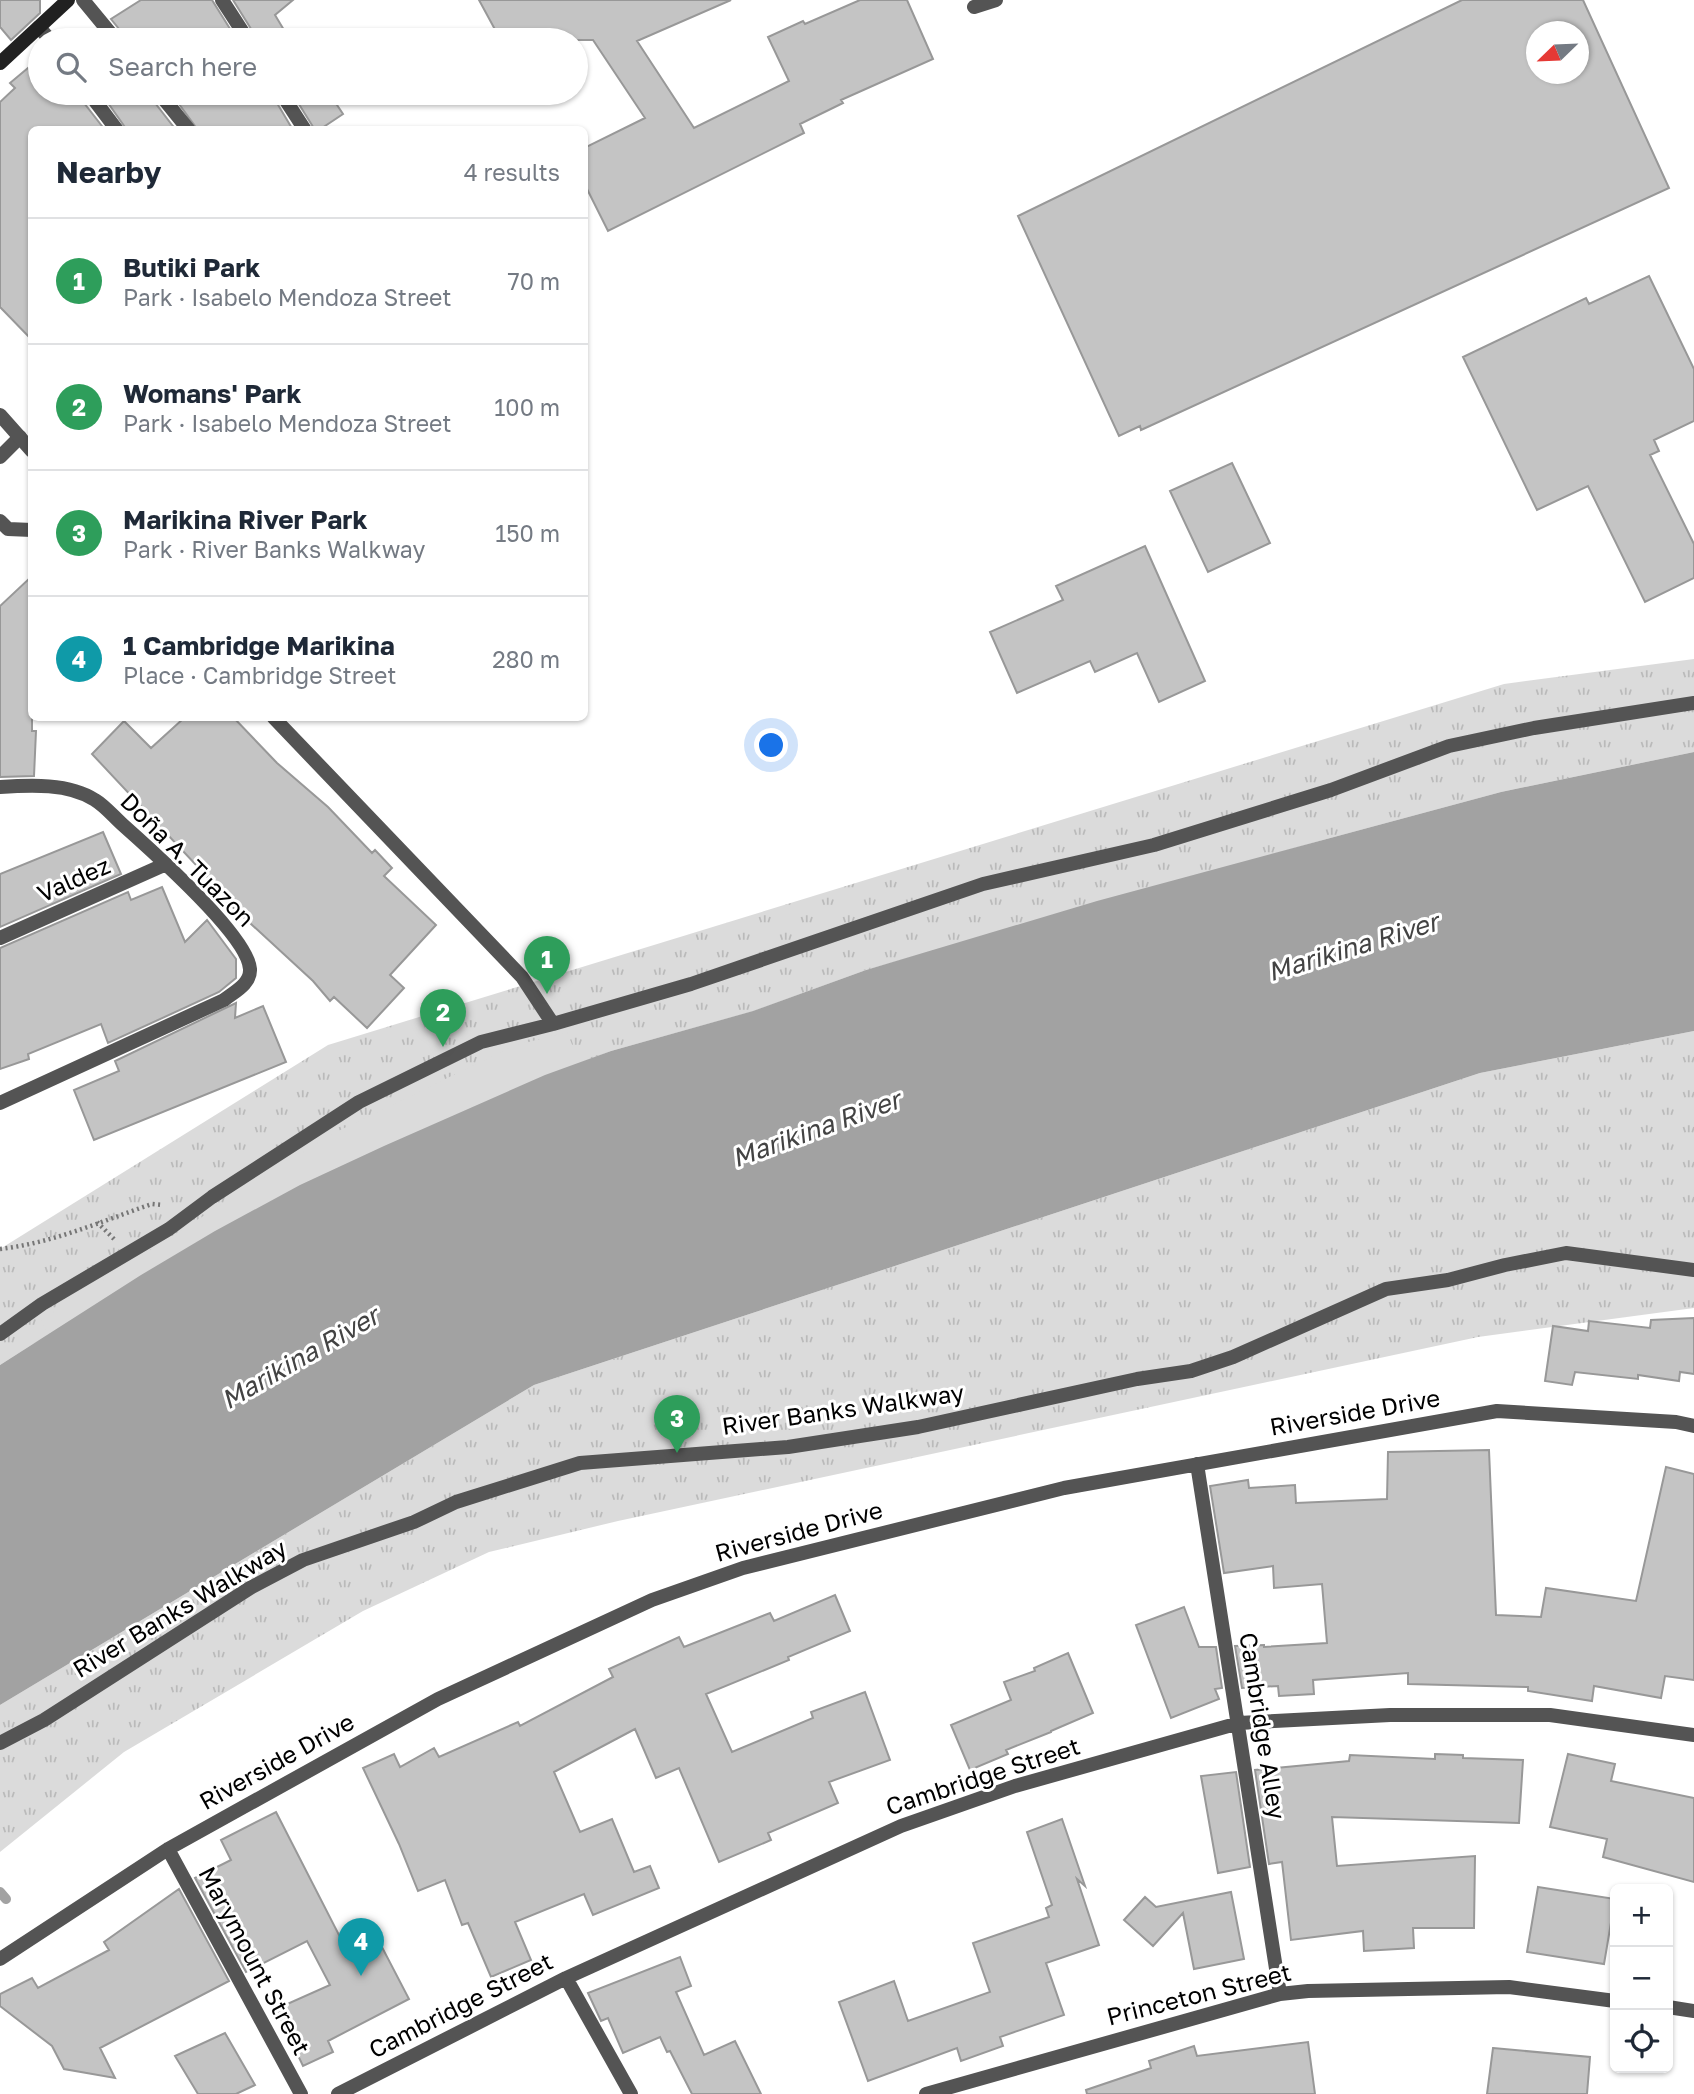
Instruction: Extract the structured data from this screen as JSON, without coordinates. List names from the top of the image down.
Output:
{
  "streets": {
    "street": [
      "Doña A. Tuazon",
      "Valdez",
      "River Banks Walkway",
      "Riverside Drive",
      "Cambridge Alley",
      "Cambridge Street",
      "Marymount Street",
      "Princeton Street"
    ]
  },
  "crossings": [
    ["Doña A. Tuazon", "Valdez"],
    ["Riverside Drive", "Cambridge Alley"],
    ["Riverside Drive", "Marymount Street"],
    ["Cambridge Alley", "Cambridge Street"],
    ["Cambridge Alley", "Princeton Street"]
  ],
  "water": ["Marikina River"],
  "north": "bottom left",
  "page": {
    "search": "Search here",
    "heading": ["Nearby", "4 results"],
    "list": [
      {
        "mark": "1",
        "name": "Butiki Park",
        "note": "Park · Isabelo Mendoza Street",
        "value": "70 m"
      },
      {
        "mark": "2",
        "name": "Womans' Park",
        "note": "Park · Isabelo Mendoza Street",
        "value": "100 m"
      },
      {
        "mark": "3",
        "name": "Marikina River Park",
        "note": "Park · River Banks Walkway",
        "value": "150 m"
      },
      {
        "mark": "4",
        "name": "1 Cambridge Marikina",
        "note": "Place · Cambridge Street",
        "value": "280 m"
      }
    ],
    "pins": [
      "1",
      "2",
      "3",
      "4"
    ],
    "map_buttons": ["+", "−"]
  }
}
